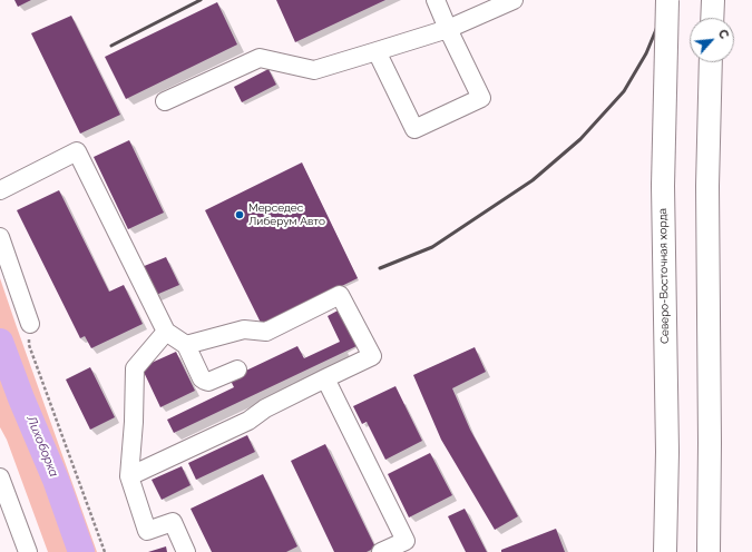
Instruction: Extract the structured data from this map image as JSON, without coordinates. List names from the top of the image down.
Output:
{
  "streets": {
    "main road": ["Северо-Восточная хорда"]
  },
  "water": ["Лихоборка"],
  "places": ["Мерседес Либерум Авто"],
  "north": "top right"
}
